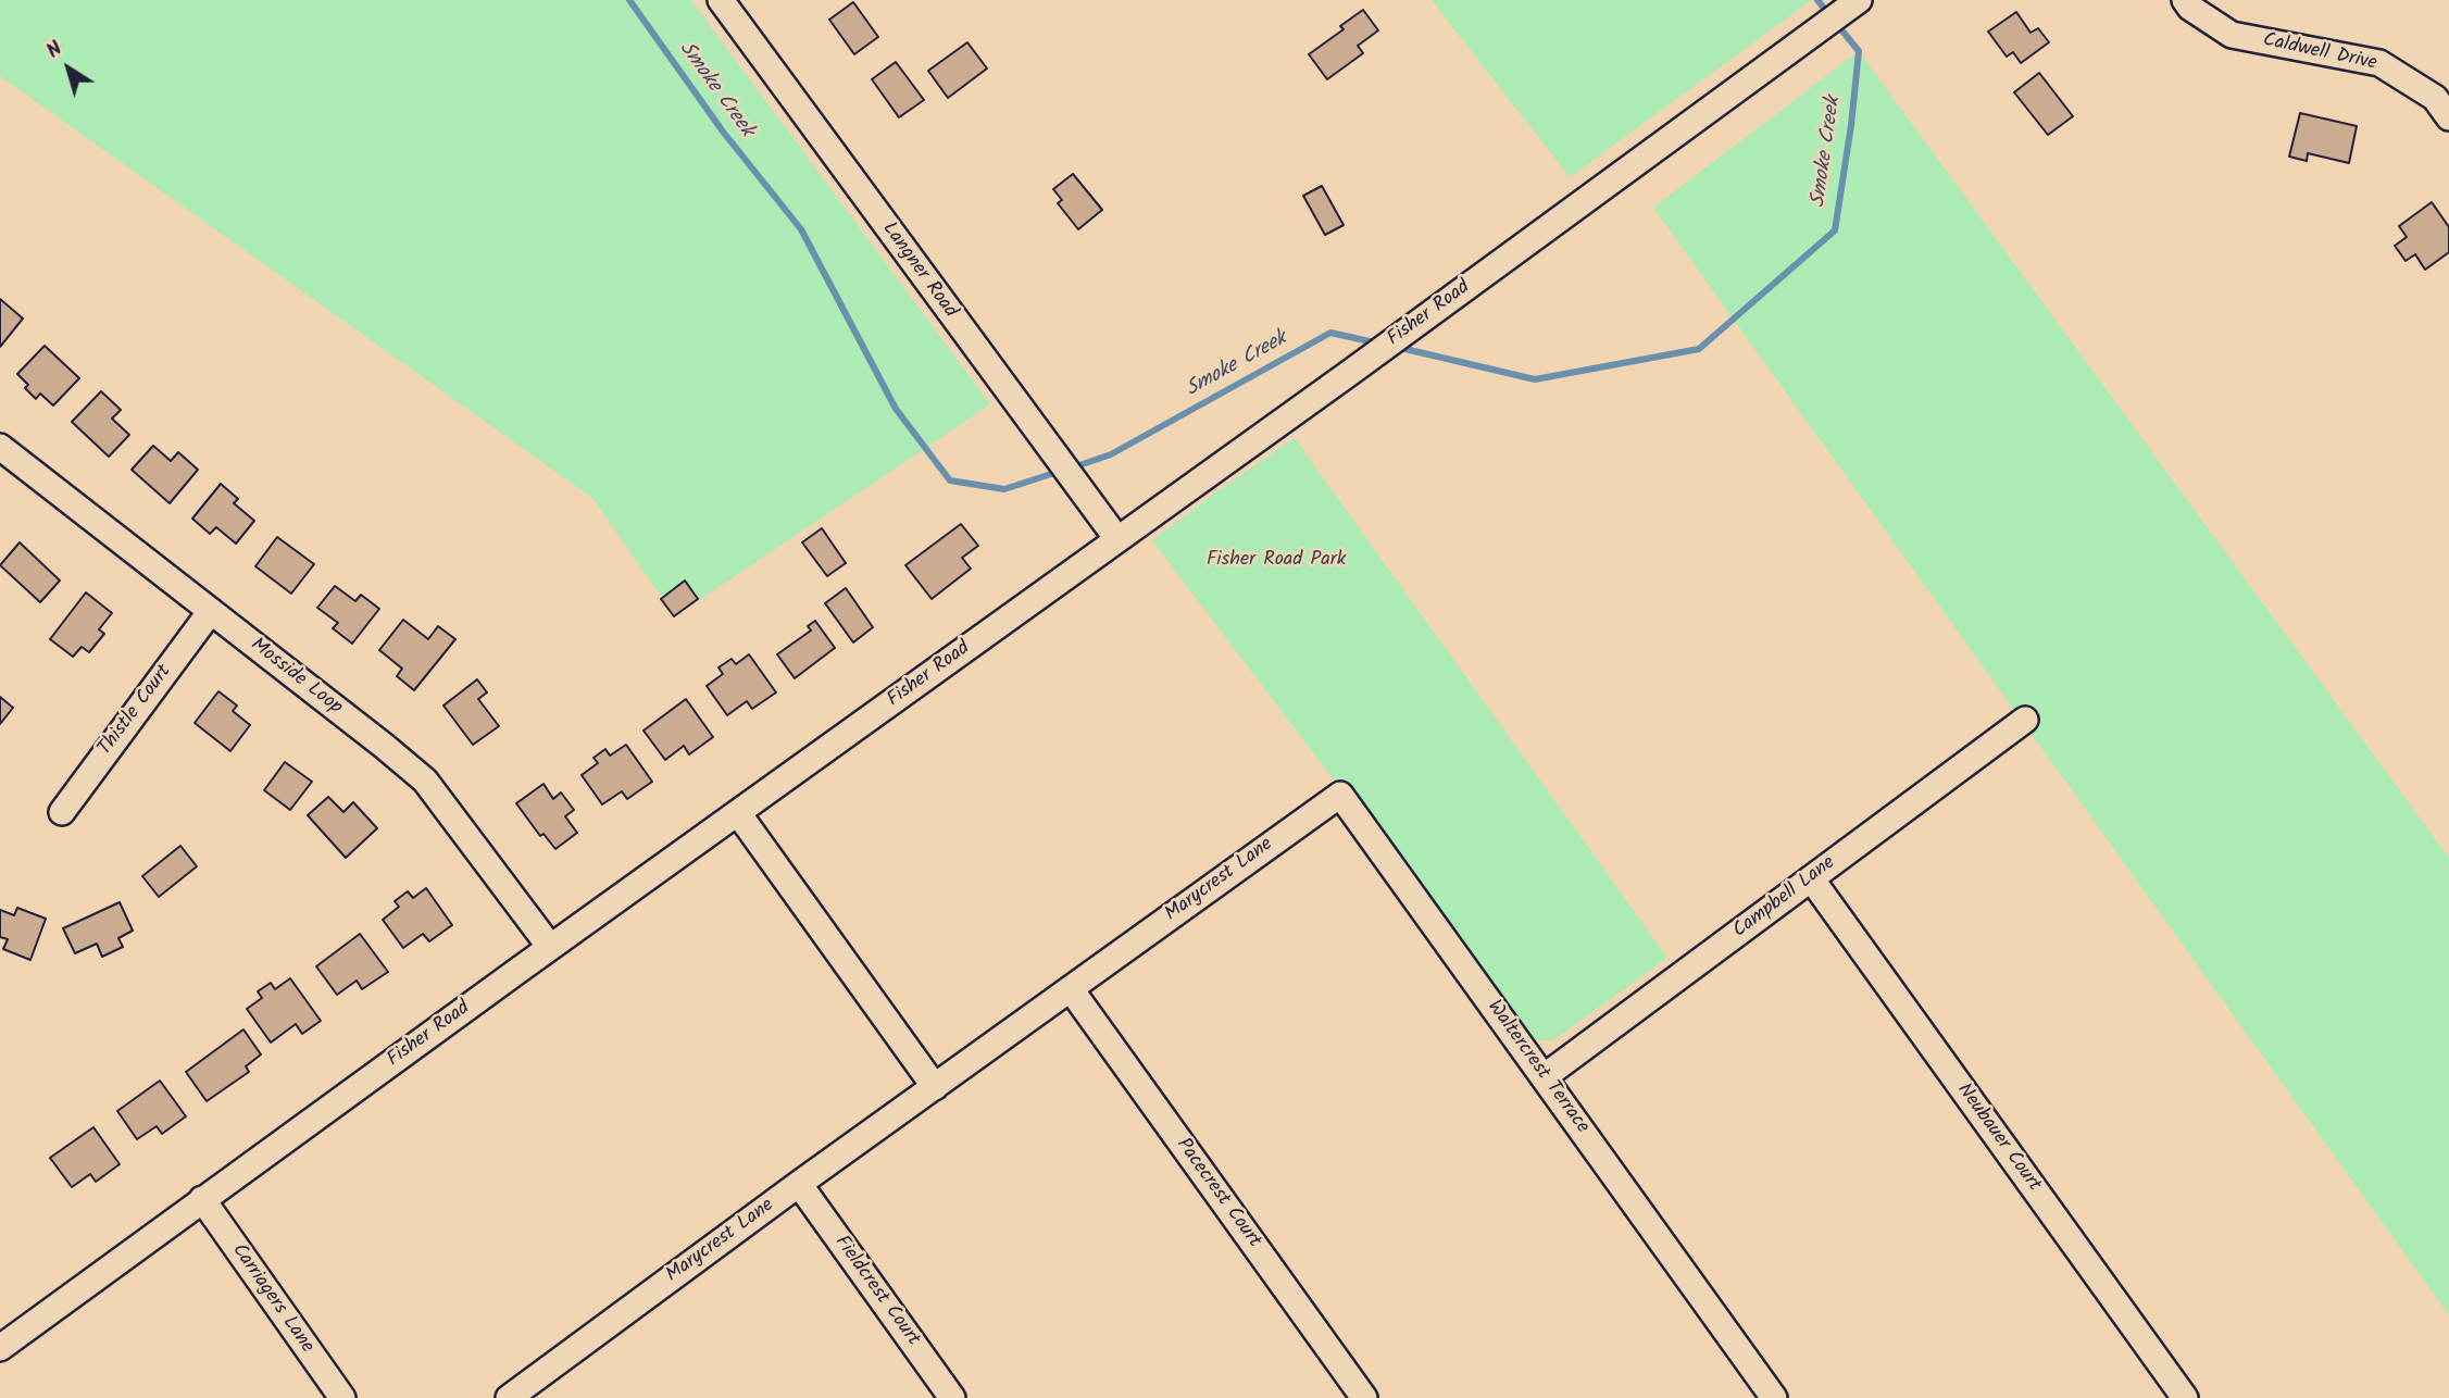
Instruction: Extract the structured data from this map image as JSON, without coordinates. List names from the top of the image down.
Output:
{
  "streets": {
    "street": [
      "Caldwell Drive",
      "Langner Road",
      "Fisher Road",
      "Mosside Loop",
      "Thistle Court",
      "Marycrest Lane",
      "Campbell Lane",
      "Waltercrest Terrace",
      "Neubauer Court",
      "Pacecrest Court",
      "Fieldcrest Court",
      "Carriagers Lane"
    ]
  },
  "crossings": [
    ["Langner Road", "Fisher Road"],
    ["Fisher Road", "Mosside Loop"],
    ["Fisher Road", "Carriagers Lane"],
    ["Mosside Loop", "Thistle Court"],
    ["Marycrest Lane", "Waltercrest Terrace"],
    ["Marycrest Lane", "Pacecrest Court"],
    ["Marycrest Lane", "Fieldcrest Court"],
    ["Campbell Lane", "Waltercrest Terrace"],
    ["Campbell Lane", "Neubauer Court"]
  ],
  "water": ["Smoke Creek"],
  "parks": ["Fisher Road Park"],
  "north": "top left"
}
